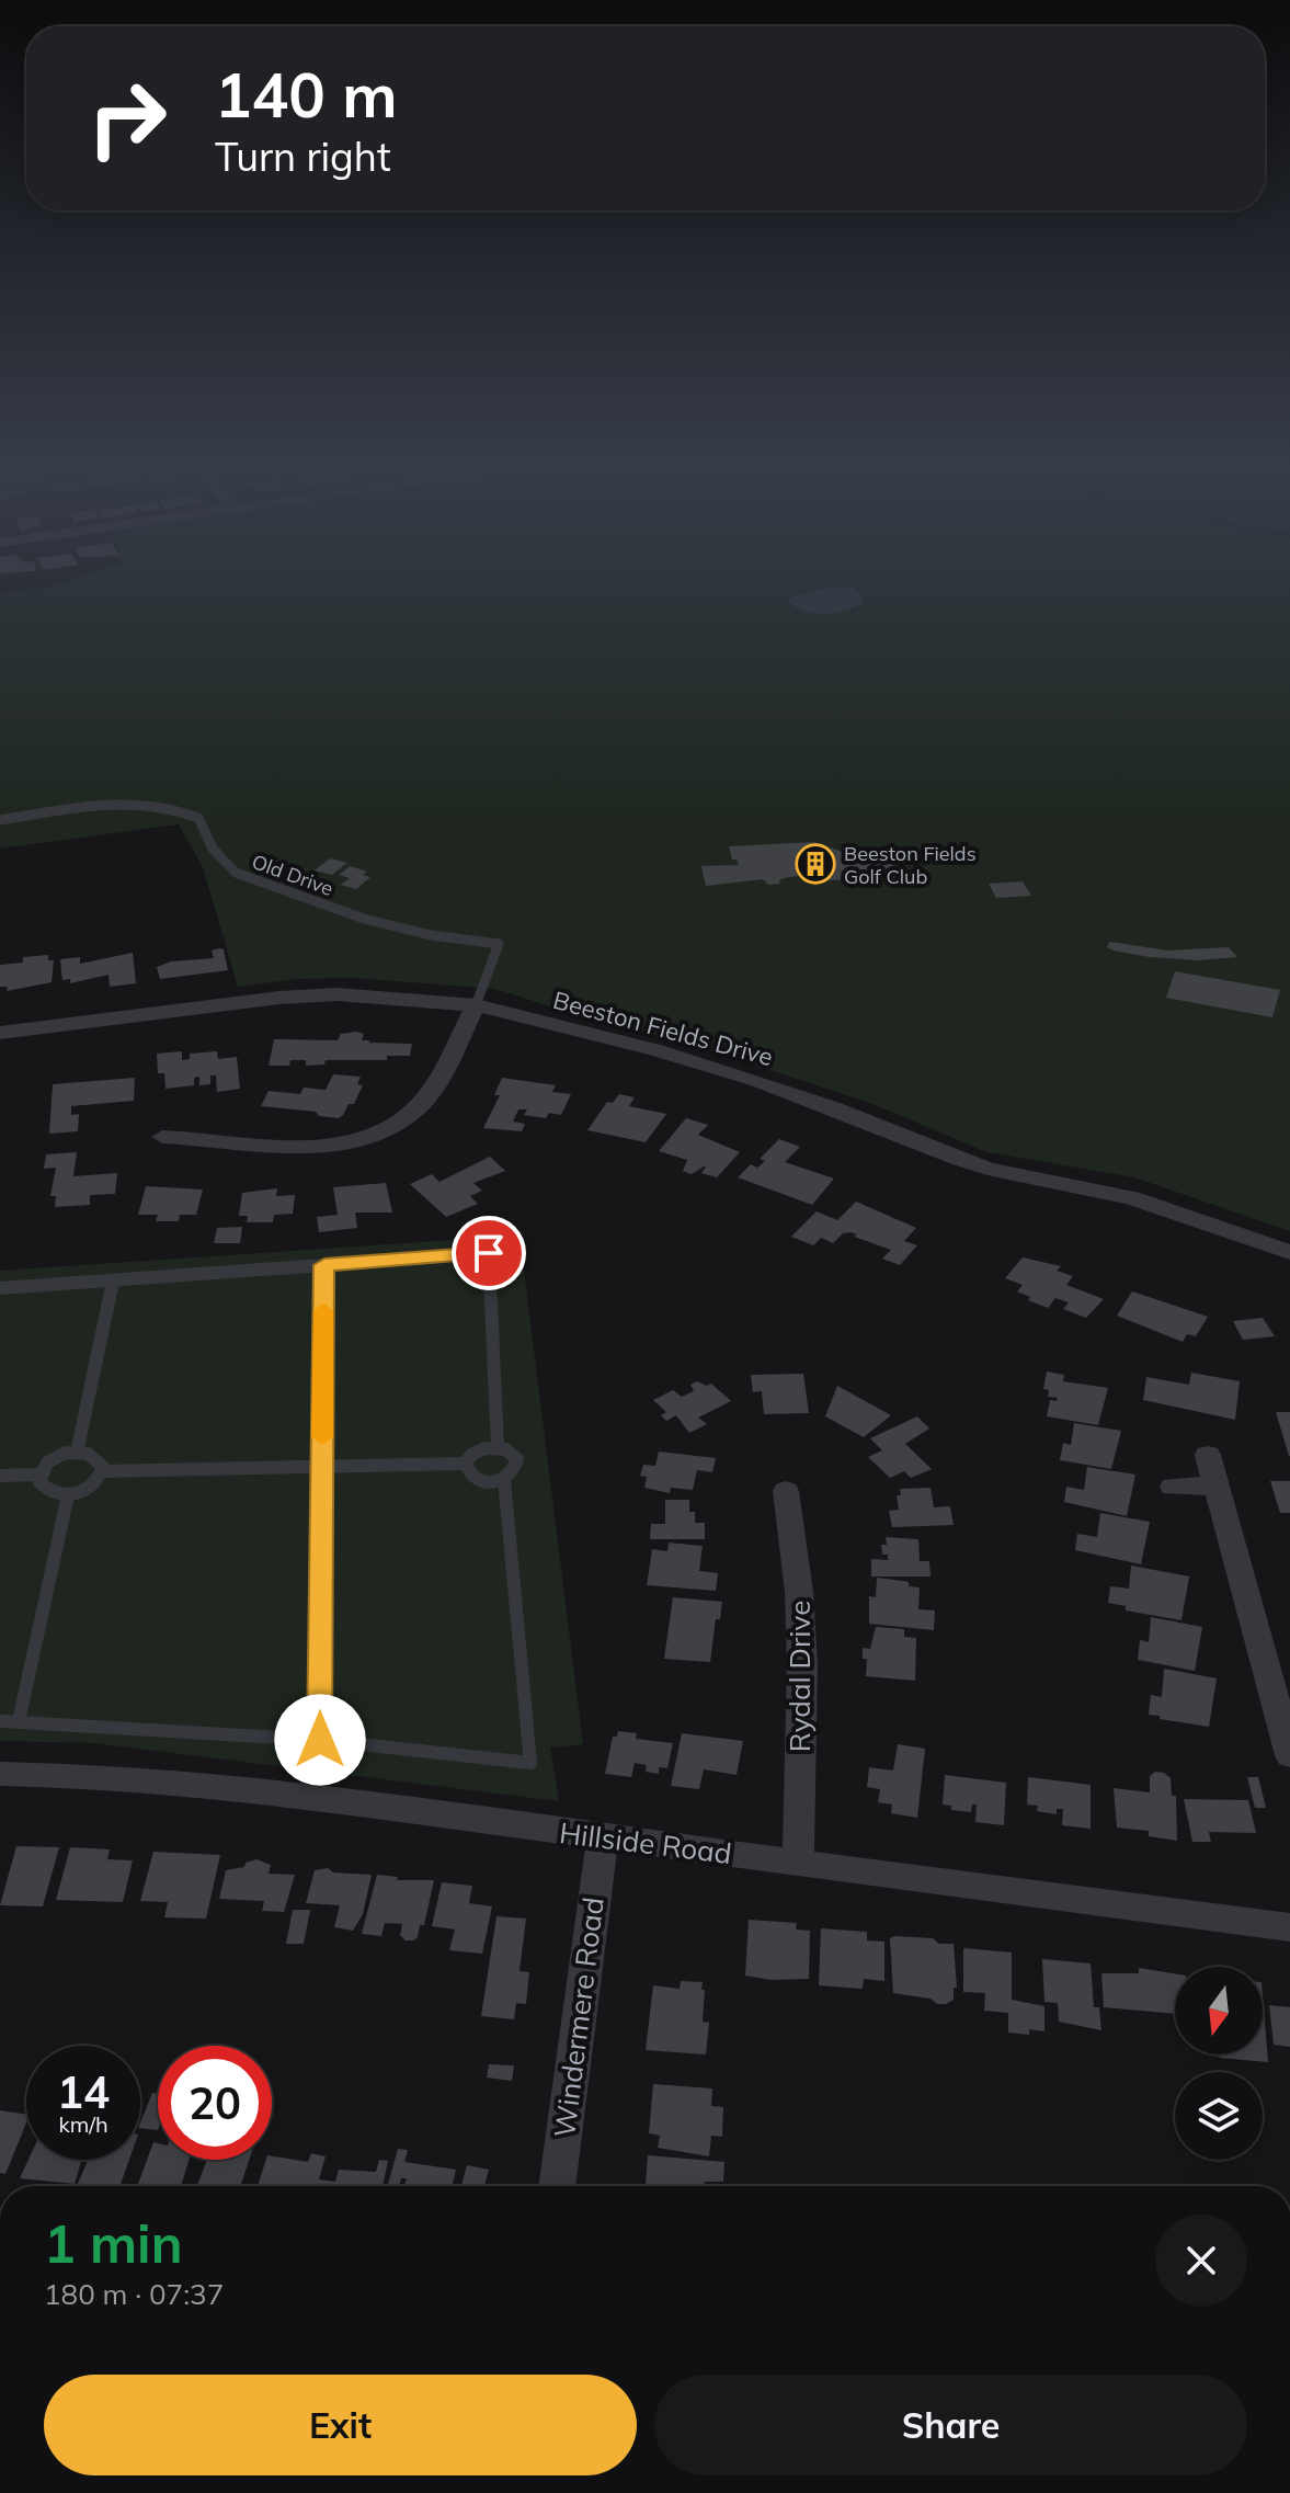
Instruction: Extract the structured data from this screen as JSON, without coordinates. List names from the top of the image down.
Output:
{
  "streets": {
    "street": [
      "Beeston Fields Drive",
      "Rydal Drive",
      "Hillside Road",
      "Windermere Road"
    ],
    "lane": ["Old Drive"]
  },
  "crossings": [
    ["Old Drive", "Beeston Fields Drive"],
    ["Rydal Drive", "Hillside Road"],
    ["Hillside Road", "Windermere Road"]
  ],
  "places": {
    "building": ["Beeston Fields Golf Club"]
  },
  "north": "bottom",
  "page": {
    "turn": ["140 m", "Turn right"],
    "speed": "14 km/h",
    "limit": "20",
    "heading": ["1 min", "180 m · 07:37"],
    "buttons": ["Exit", "Share"]
  }
}
